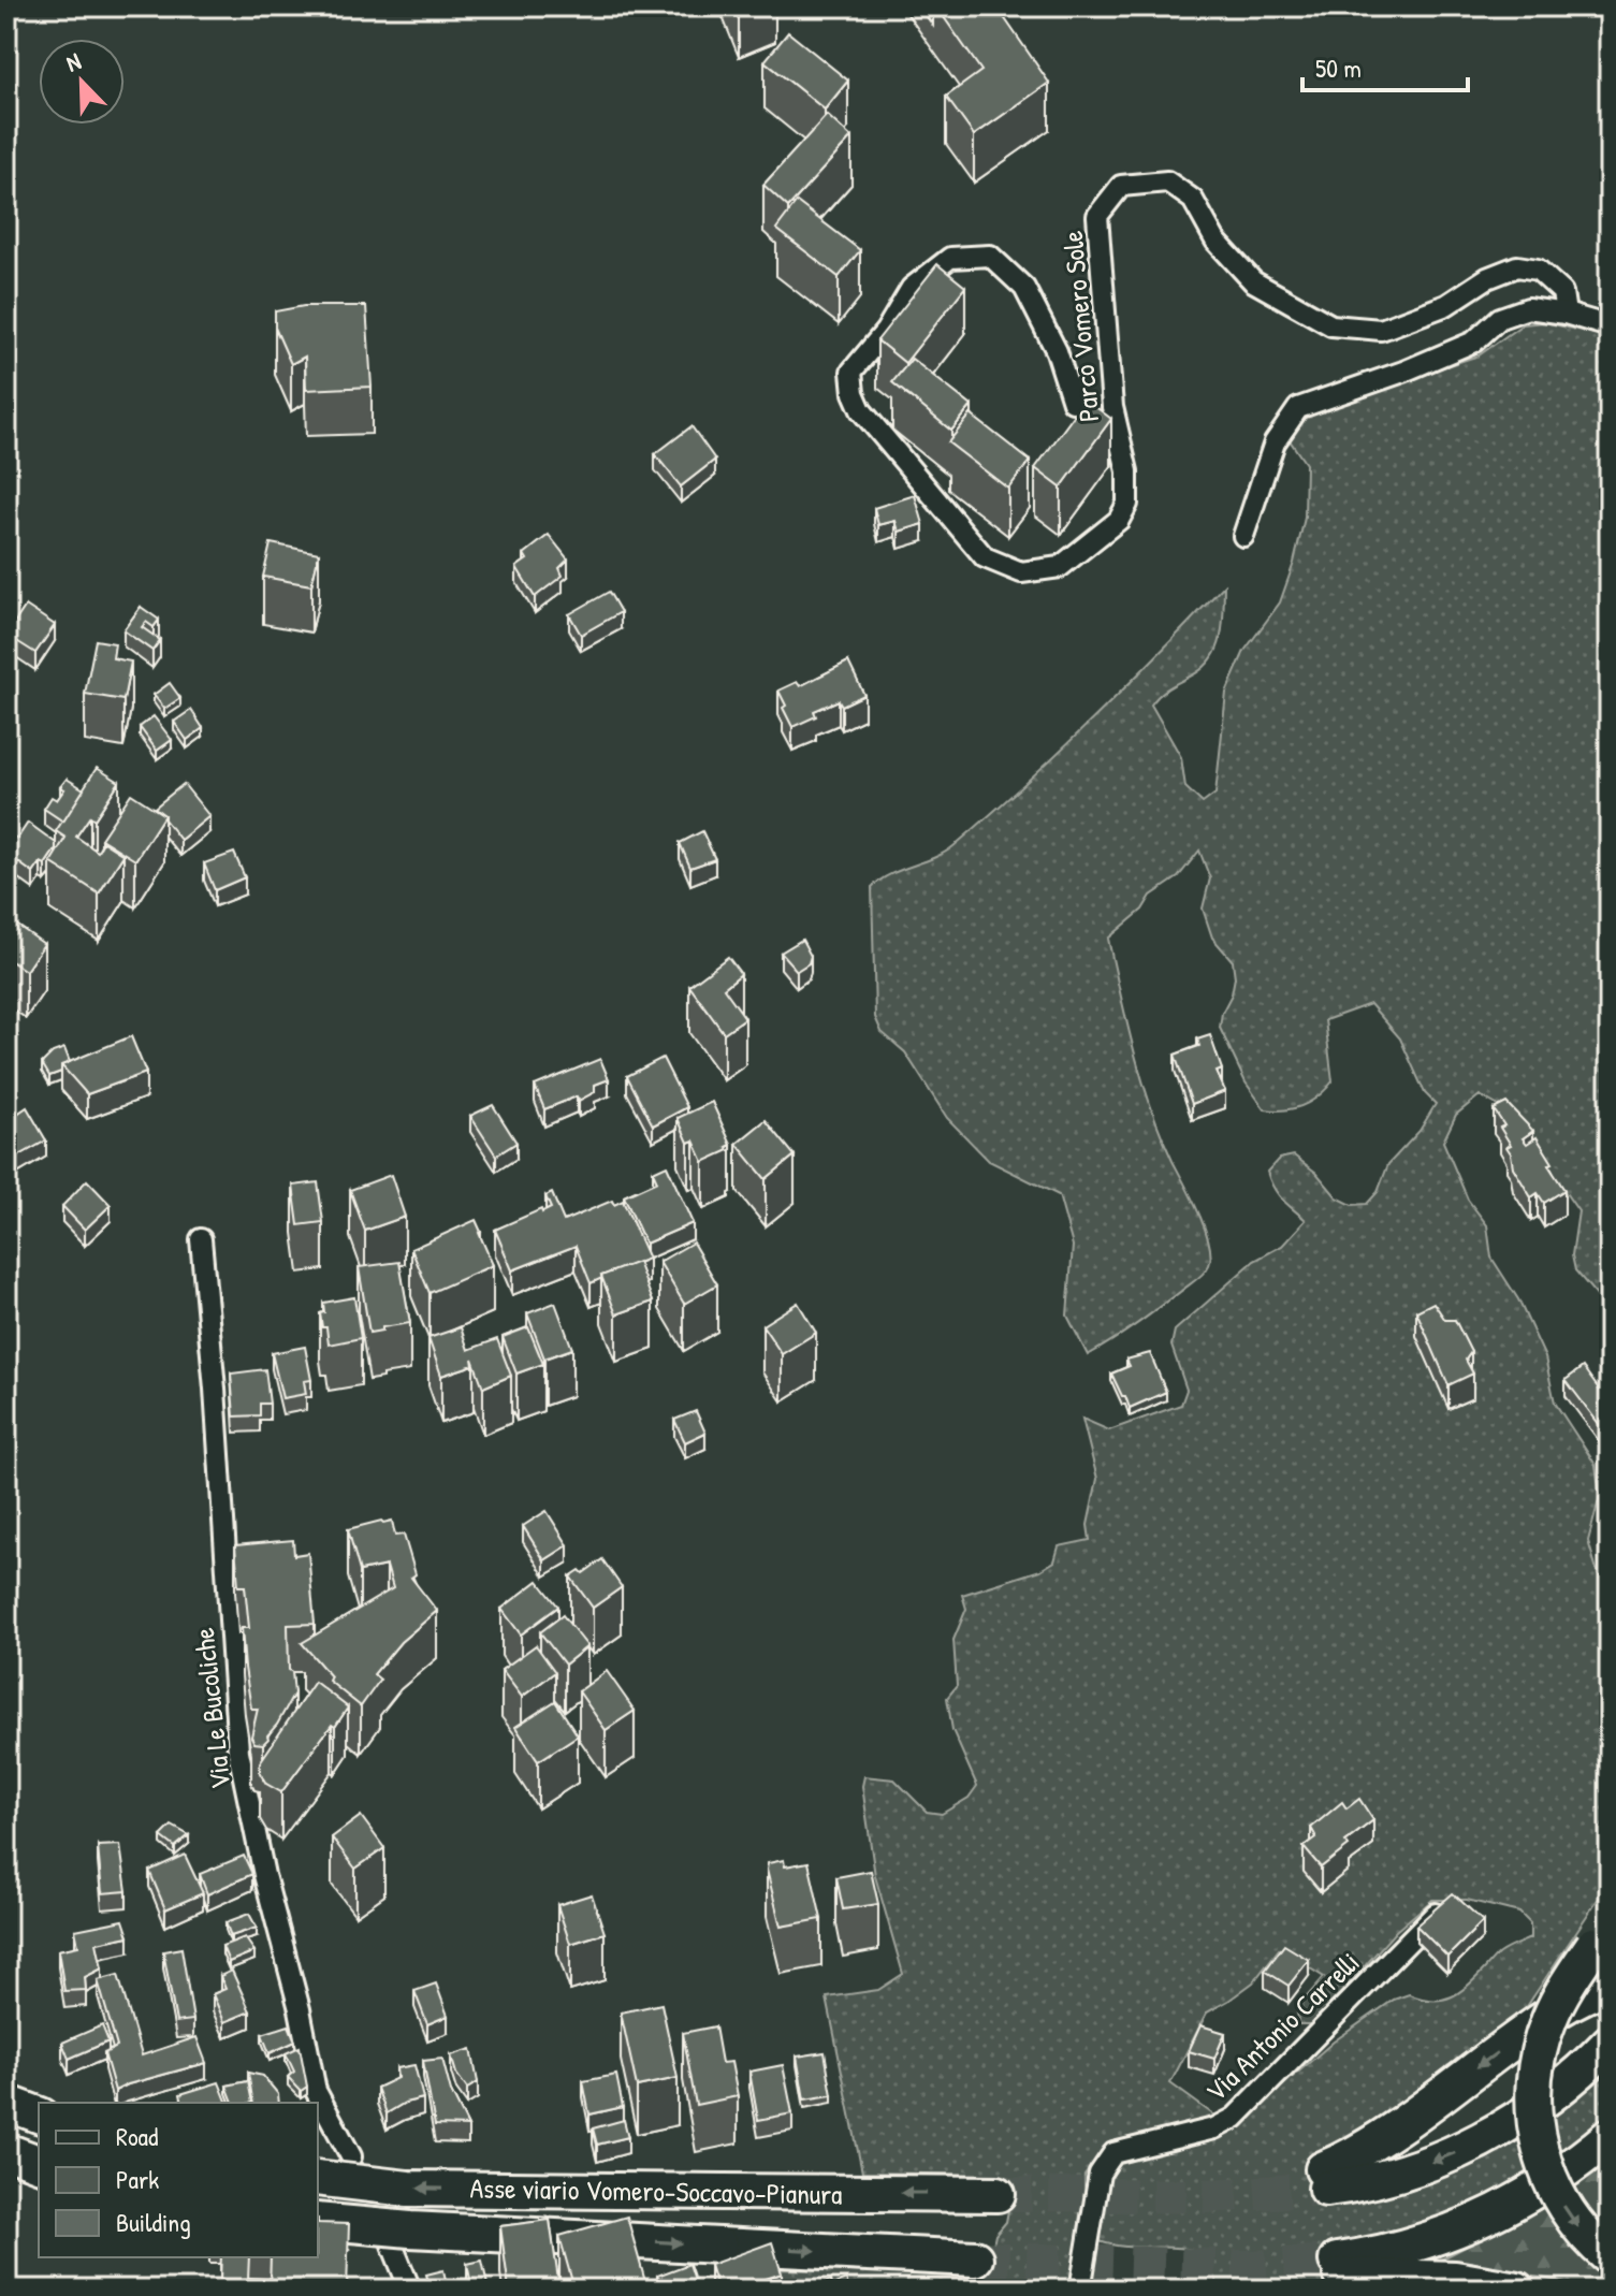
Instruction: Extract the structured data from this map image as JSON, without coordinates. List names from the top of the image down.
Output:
{
  "streets": {
    "highway": ["Asse viario Vomero-Soccavo-Pianura"],
    "street": ["Parco Vomero Sole", "Via Le Bucoliche", "Via Antonio Carrelli"]
  },
  "legend": ["Road", "Park", "Building"],
  "scale_bar": "50 m",
  "north": "top left"
}
